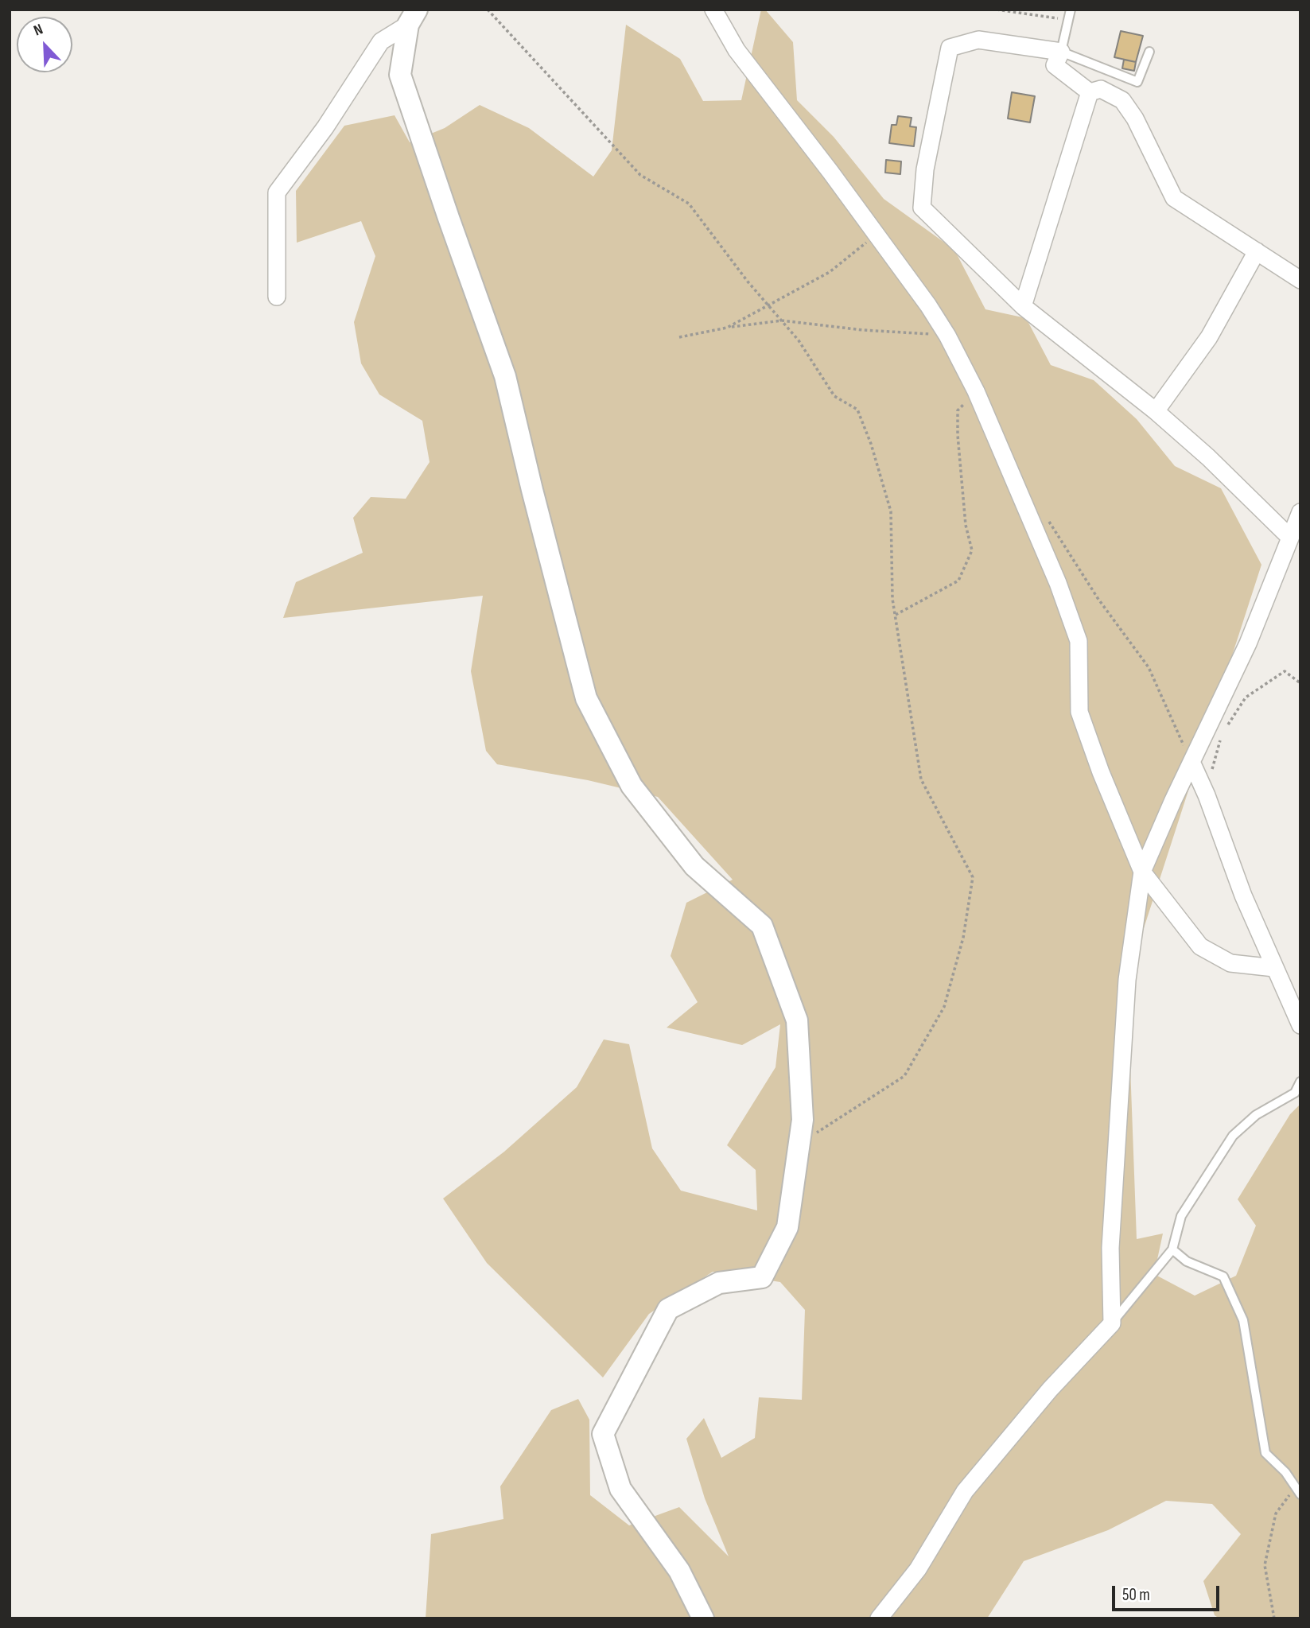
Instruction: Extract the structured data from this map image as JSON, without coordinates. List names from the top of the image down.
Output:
{
  "scale_bar": "50 m",
  "north": "top left"
}
